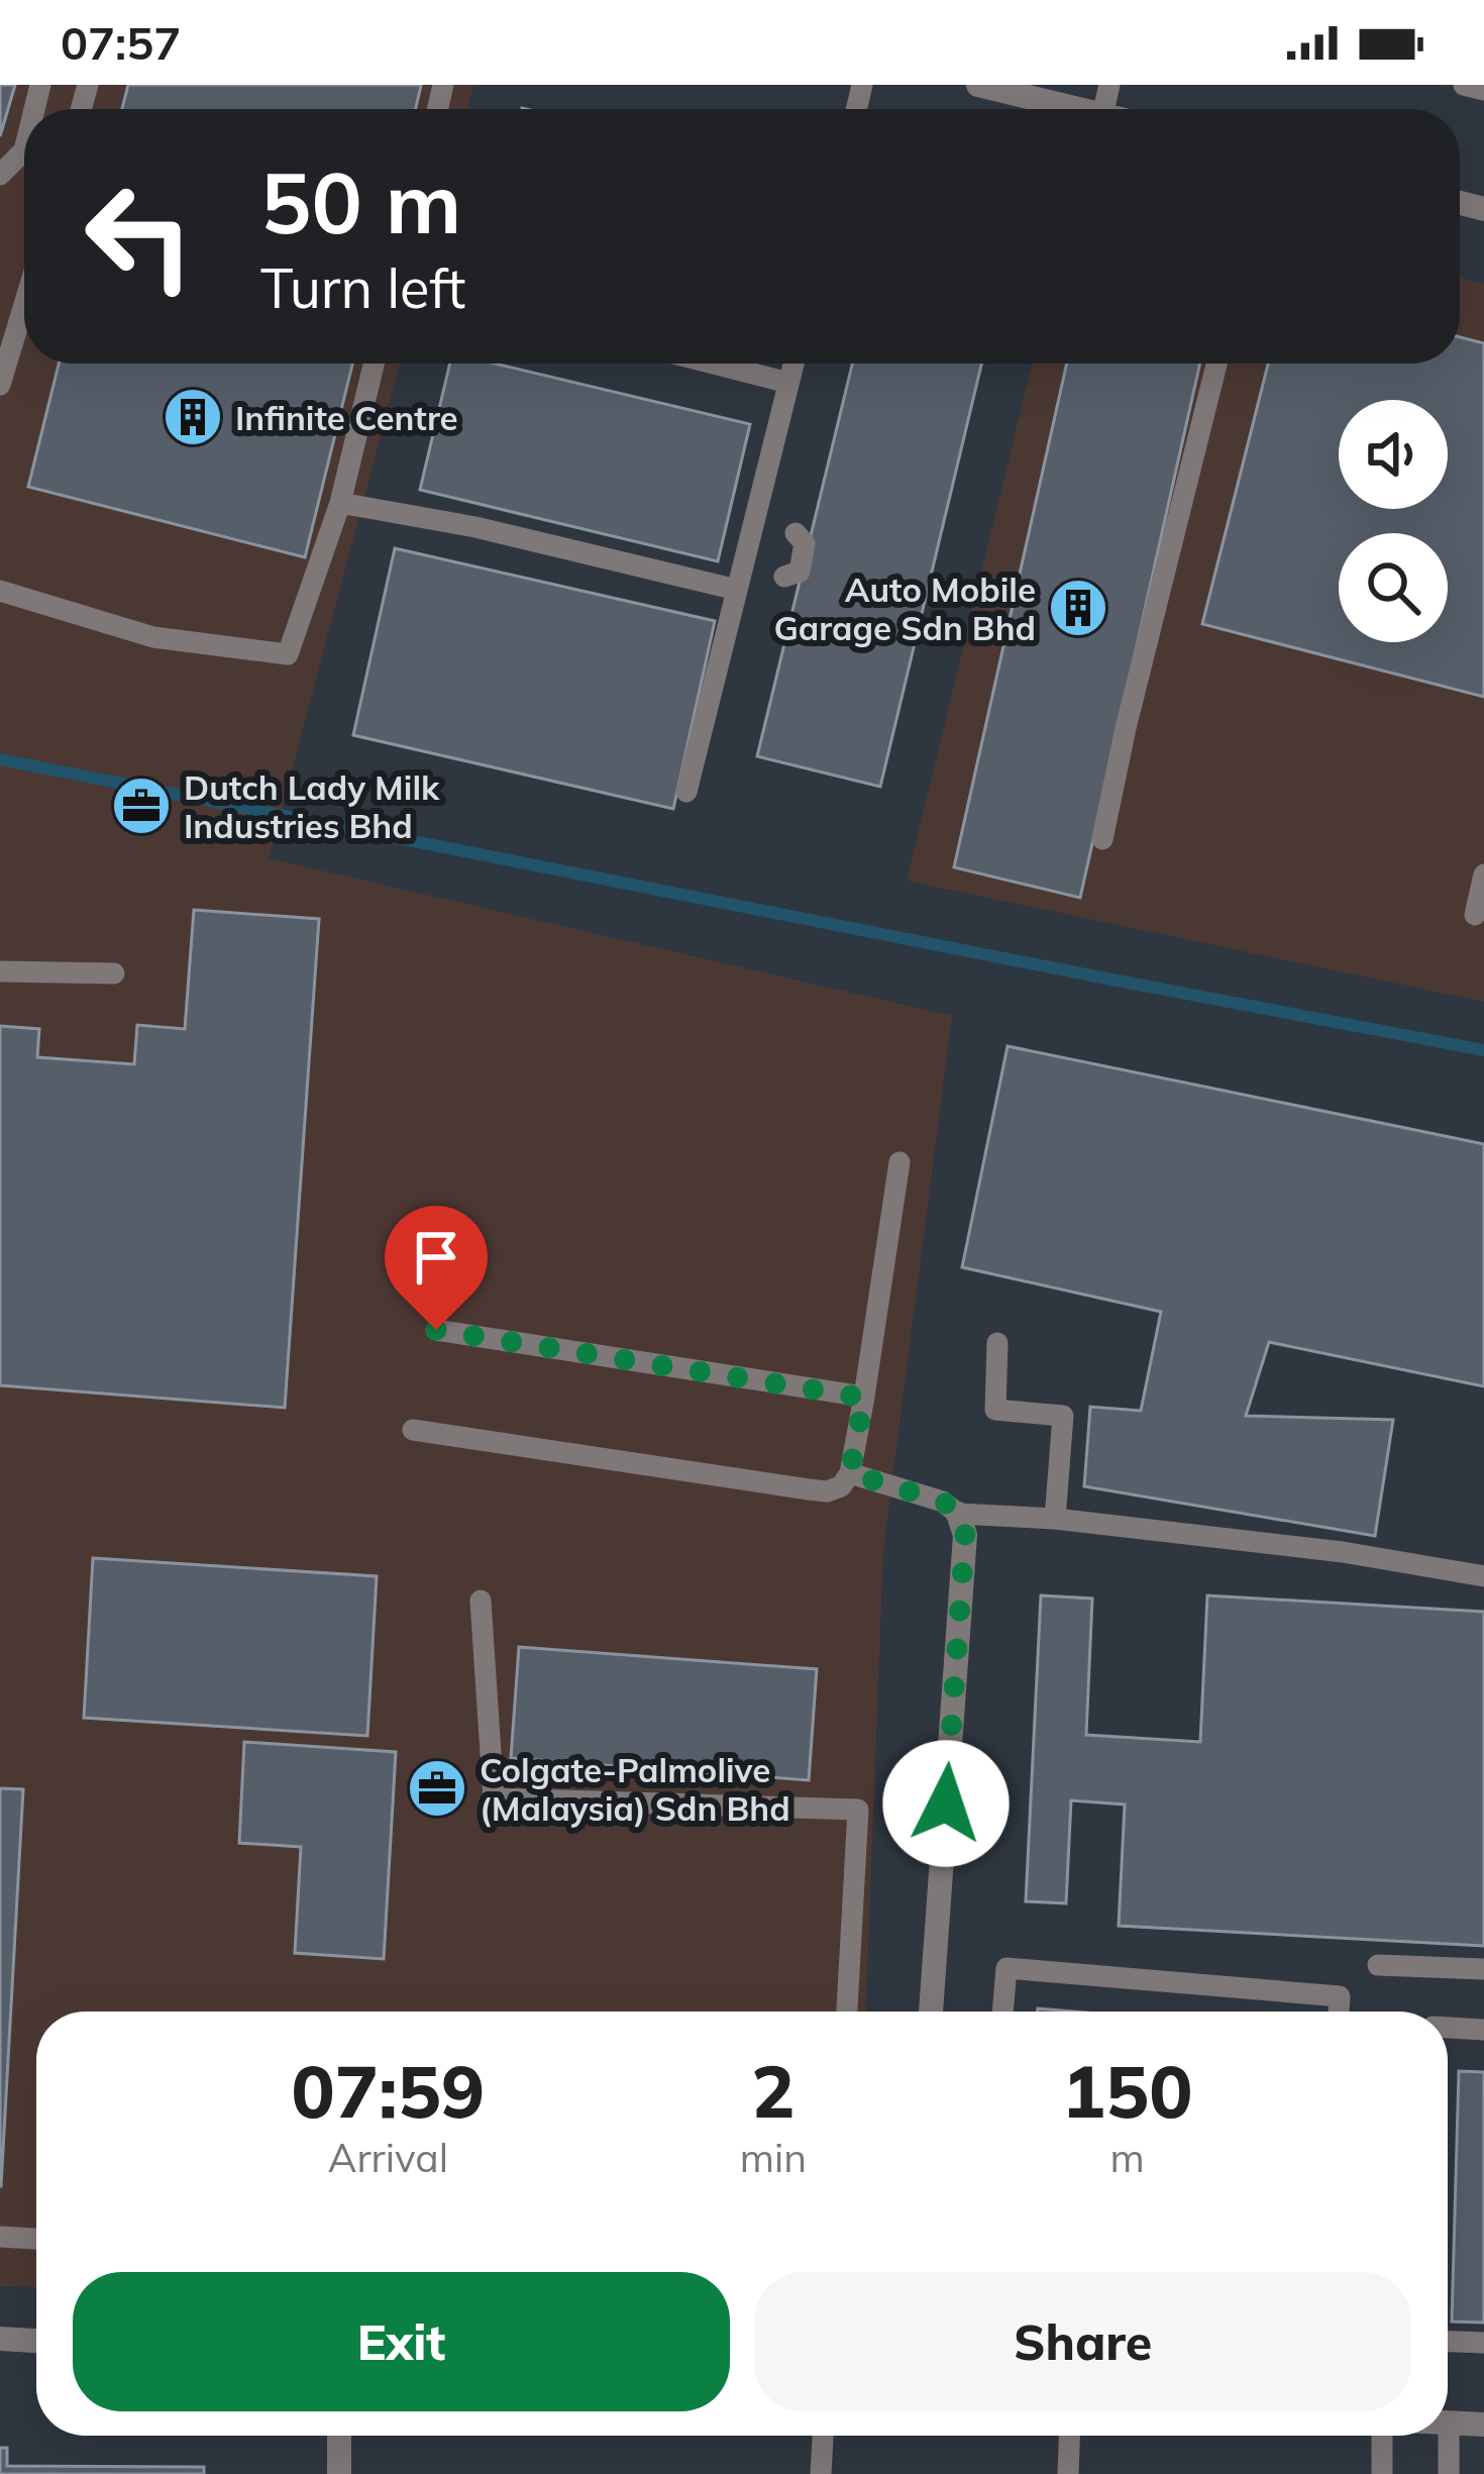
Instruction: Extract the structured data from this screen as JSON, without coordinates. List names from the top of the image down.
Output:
{
  "places": {
    "building": ["Infinite Centre", "Auto Mobile Garage Sdn Bhd"],
    "office": ["Dutch Lady Milk Industries Bhd", "Colgate-Palmolive (Malaysia) Sdn Bhd"]
  },
  "page": {
    "status": "07:57",
    "turn": ["50 m", "Turn left"],
    "eta": [
      "07:59",
      "Arrival",
      "2",
      "min",
      "150",
      "m"
    ],
    "buttons": ["Exit", "Share"]
  }
}
